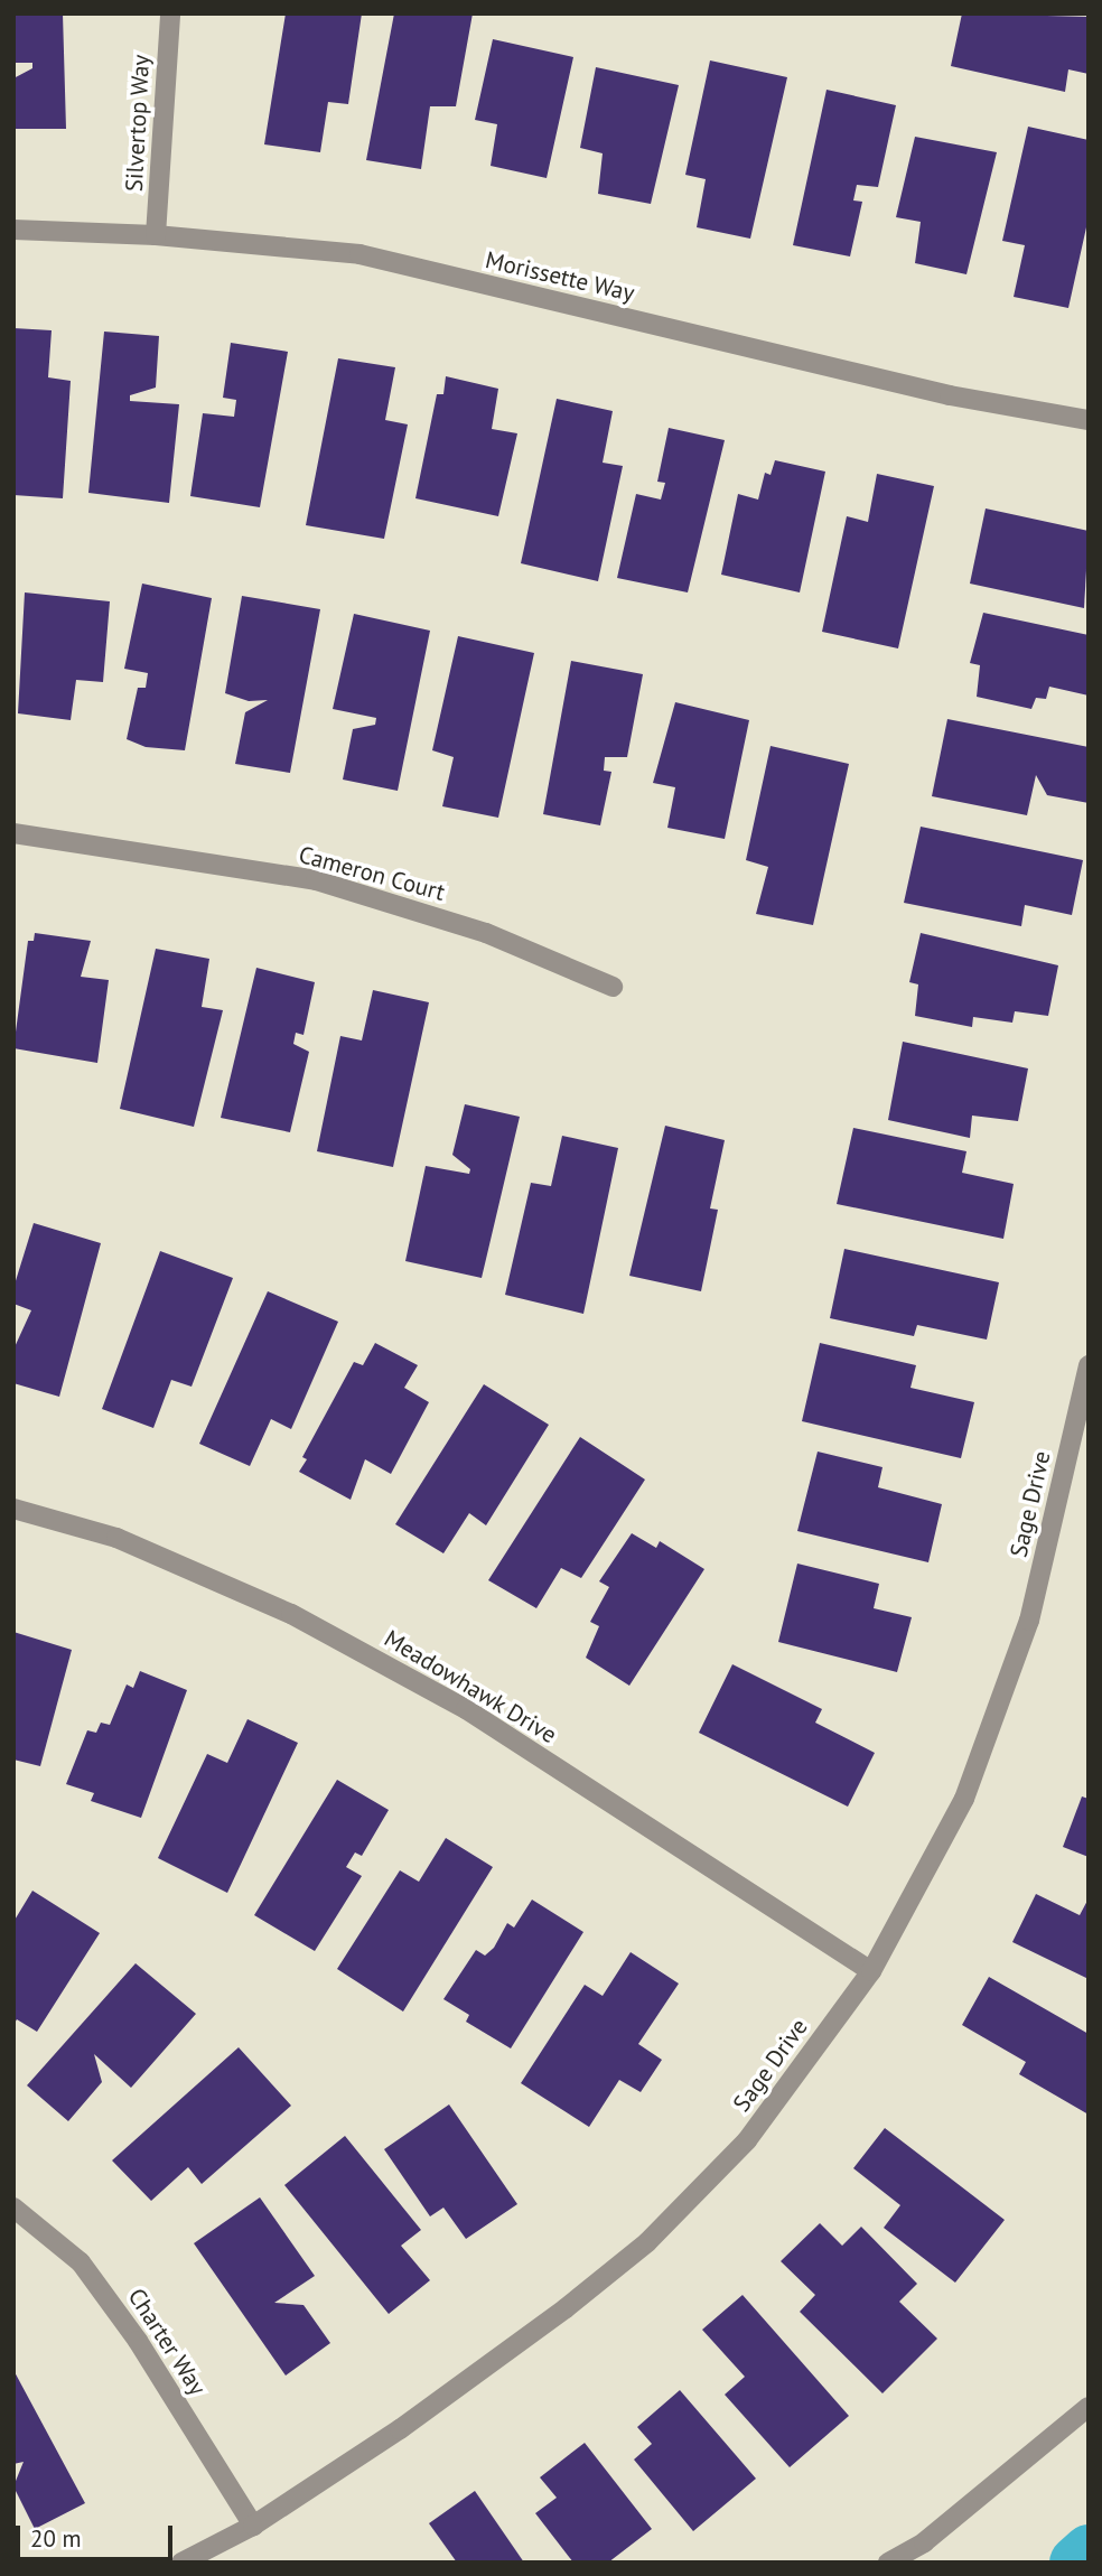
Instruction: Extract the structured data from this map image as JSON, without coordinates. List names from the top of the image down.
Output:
{
  "streets": {
    "street": [
      "Silvertop Way",
      "Morissette Way",
      "Cameron Court",
      "Sage Drive",
      "Meadowhawk Drive",
      "Charter Way"
    ]
  },
  "crossings": [
    ["Silvertop Way", "Morissette Way"],
    ["Sage Drive", "Meadowhawk Drive"],
    ["Sage Drive", "Charter Way"]
  ],
  "scale_bar": "20 m"
}
